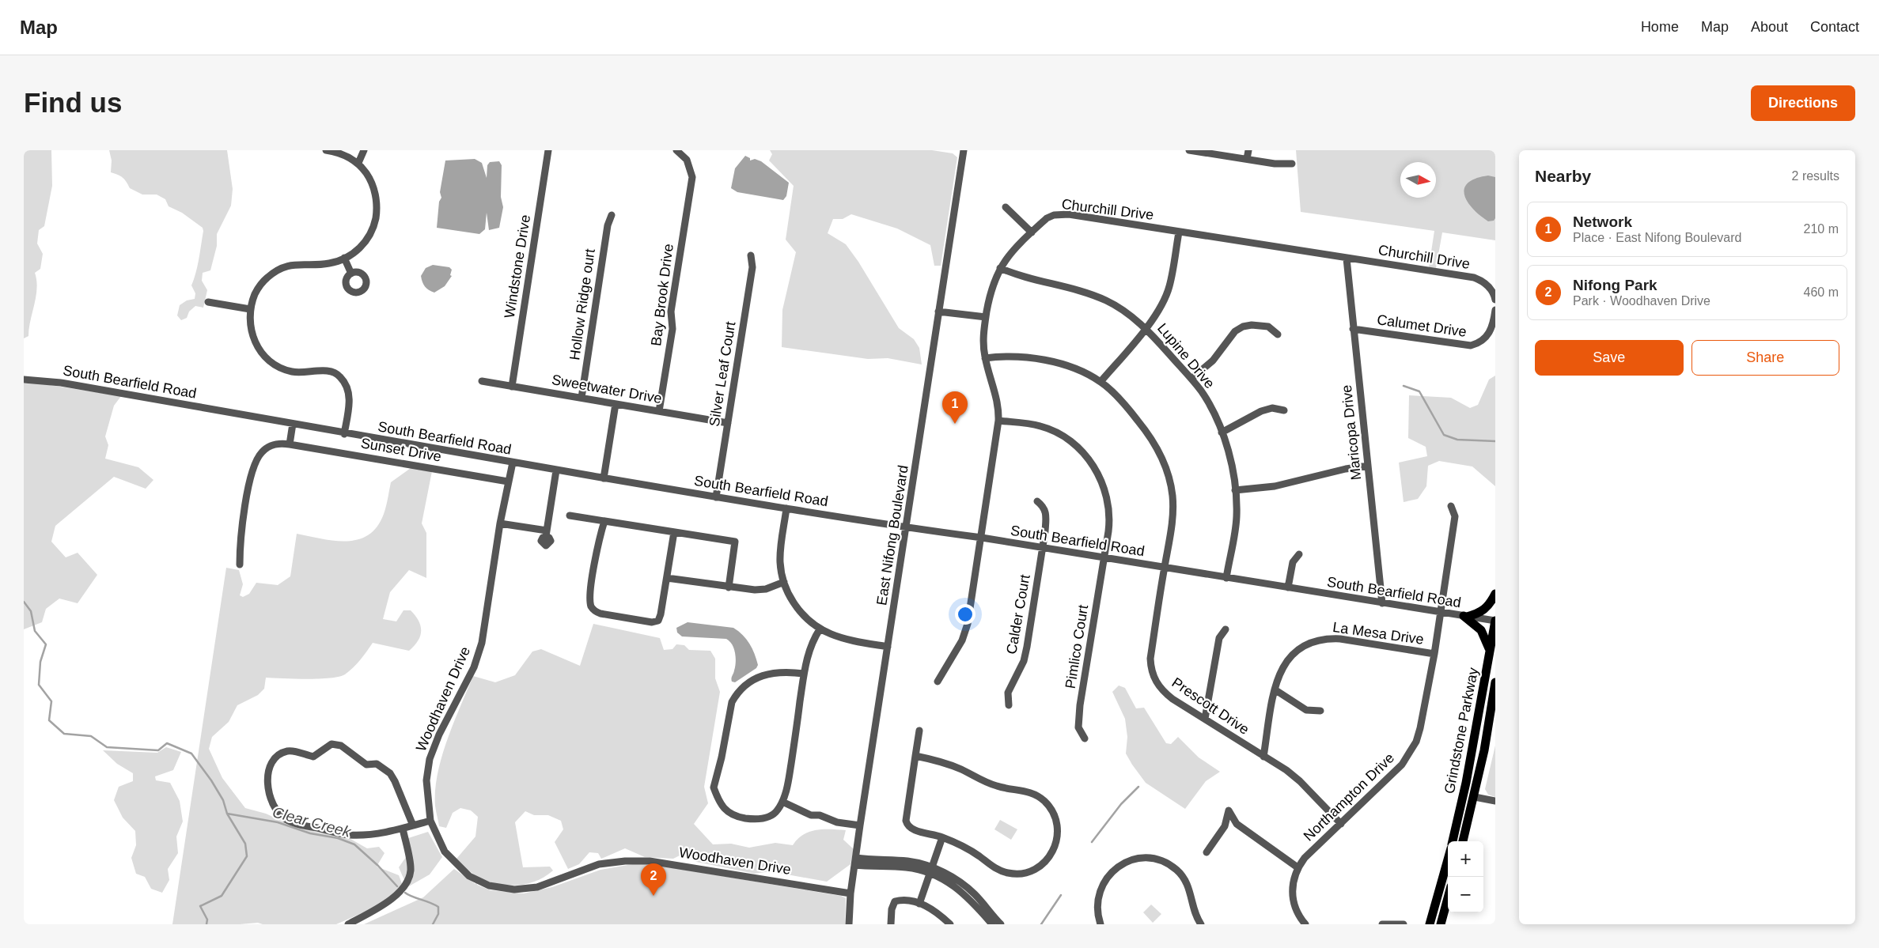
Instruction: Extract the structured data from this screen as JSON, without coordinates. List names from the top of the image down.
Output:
{
  "streets": {
    "main road": ["Grindstone Parkway"],
    "street": [
      "Churchill Drive",
      "Windstone Drive",
      "Bay Brook Drive",
      "Hollow Ridge ourt",
      "Calumet Drive",
      "Lupine Drive",
      "Silver Leaf Court",
      "South Bearfield Road",
      "Sweetwater Drive",
      "Maricopa Drive",
      "Sunset Drive",
      "East Nifong Boulevard",
      "Calder Court",
      "La Mesa Drive",
      "Pimlico Court",
      "Woodhaven Drive",
      "Prescott Drive",
      "Northampton Drive"
    ]
  },
  "crossings": [
    ["Churchill Drive", "Lupine Drive"],
    ["Churchill Drive", "South Bearfield Road"],
    ["Churchill Drive", "Maricopa Drive"],
    ["Churchill Drive", "Pimlico Court"],
    ["Churchill Drive", "Prescott Drive"],
    ["Windstone Drive", "Sweetwater Drive"],
    ["Bay Brook Drive", "Sweetwater Drive"],
    ["Hollow Ridge ourt", "Sweetwater Drive"],
    ["Calumet Drive", "Maricopa Drive"],
    ["Lupine Drive", "South Bearfield Road"],
    ["Silver Leaf Court", "South Bearfield Road"],
    ["Silver Leaf Court", "Sweetwater Drive"],
    ["South Bearfield Road", "Maricopa Drive"],
    ["South Bearfield Road", "East Nifong Boulevard"],
    ["South Bearfield Road", "Calder Court"],
    ["South Bearfield Road", "Pimlico Court"],
    ["South Bearfield Road", "Woodhaven Drive"],
    ["South Bearfield Road", "Prescott Drive"],
    ["South Bearfield Road", "Grindstone Parkway"],
    ["South Bearfield Road", "Northampton Drive"],
    ["Sunset Drive", "Woodhaven Drive"],
    ["East Nifong Boulevard", "Woodhaven Drive"],
    ["La Mesa Drive", "Prescott Drive"],
    ["La Mesa Drive", "Northampton Drive"],
    ["Prescott Drive", "Northampton Drive"]
  ],
  "water": ["Clear Creek"],
  "north": "right",
  "page": {
    "header": "Map",
    "nav": [
      "Home",
      "Map",
      "About",
      "Contact"
    ],
    "buttons": [
      "Directions",
      ["Save", "Share"]
    ],
    "title": "Find us",
    "heading": ["Nearby", "2 results"],
    "list": [
      {
        "mark": "1",
        "name": "Network",
        "note": "Place · East Nifong Boulevard",
        "value": "210 m"
      },
      {
        "mark": "2",
        "name": "Nifong Park",
        "note": "Park · Woodhaven Drive",
        "value": "460 m"
      }
    ],
    "pins": ["1", "2"],
    "map_buttons": ["+", "−"]
  }
}
